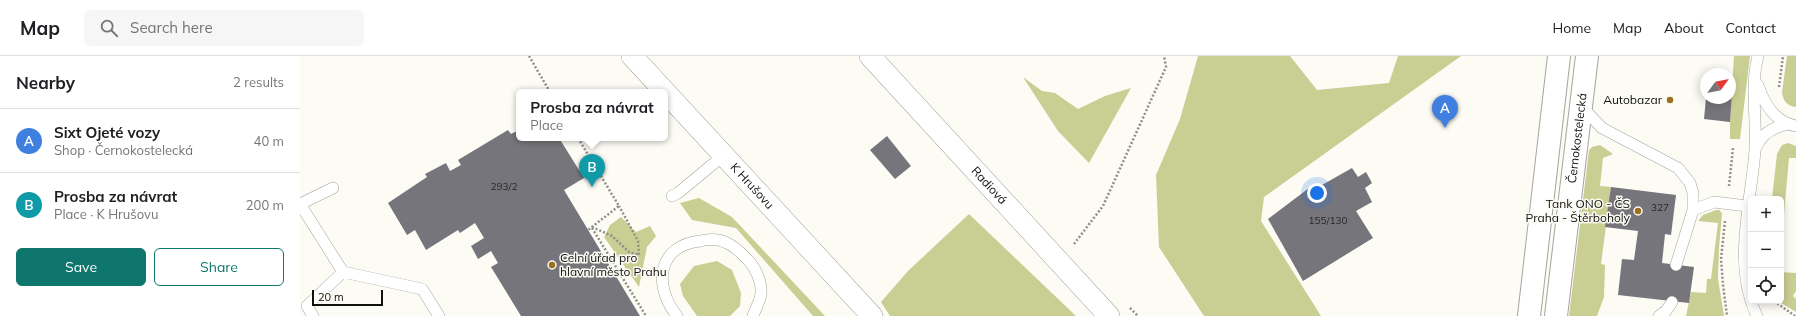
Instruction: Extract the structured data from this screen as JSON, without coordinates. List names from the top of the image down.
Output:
{
  "streets": {
    "main road": ["Černokostelecká"],
    "street": ["K Hrušovu", "Radiová"]
  },
  "places": ["Autobazar", "Tank ONO - ČS Praha - Štěrboholy", "Celní úřad pro hlavní město Prahu"],
  "house_numbers": ["293/2", "327", "155/130"],
  "scale_bar": "20 m",
  "north": "top right",
  "page": {
    "header": "Map",
    "search": "Search here",
    "nav": [
      "Home",
      "Map",
      "About",
      "Contact"
    ],
    "heading": ["Nearby", "2 results"],
    "popup": ["Prosba za návrat", "Place"],
    "pins": ["A", "B"],
    "list": [
      {
        "mark": "A",
        "name": "Sixt Ojeté vozy",
        "note": "Shop · Černokostelecká",
        "value": "40 m"
      },
      {
        "mark": "B",
        "name": "Prosba za návrat",
        "note": "Place · K Hrušovu",
        "value": "200 m"
      }
    ],
    "map_buttons": ["+", "−"],
    "buttons": ["Save", "Share"],
    "scale": "20 m"
  }
}
